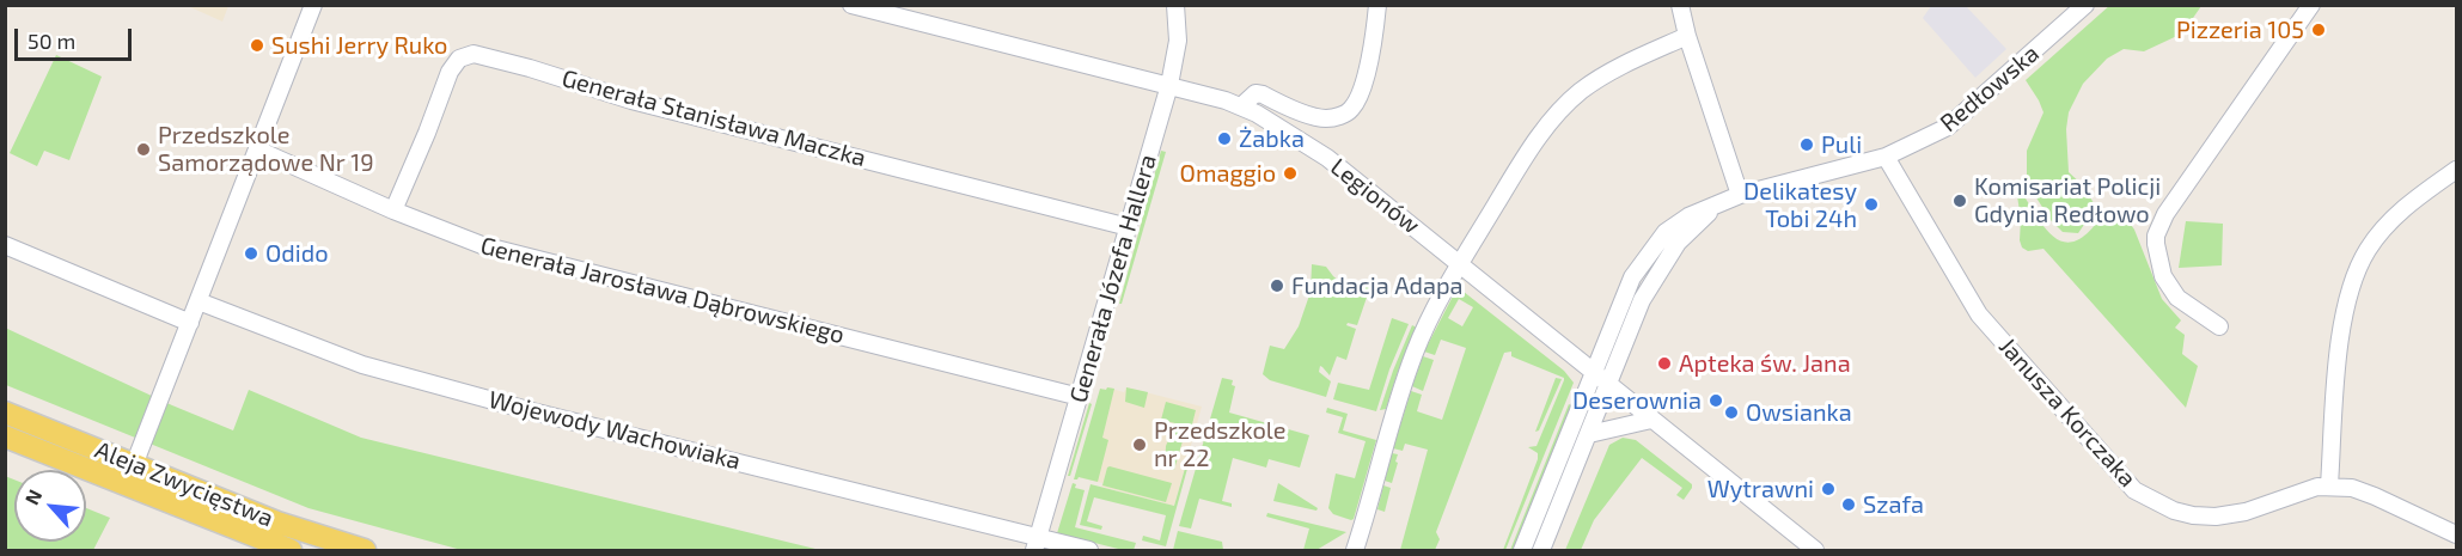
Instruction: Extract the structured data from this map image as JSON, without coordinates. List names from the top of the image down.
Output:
{
  "streets": {
    "main road": ["Aleja Zwycięstwa"],
    "street": [
      "Redłowska",
      "Generała Stanisława Maczka",
      "Legionów",
      "Generała Józefa Hallera",
      "Generała Jarosława Dąbrowskiego",
      "Janusza Korczaka",
      "Wojewody Wachowiaka"
    ]
  },
  "crossings": [
    ["Redłowska", "Legionów"],
    ["Redłowska", "Janusza Korczaka"],
    ["Generała Stanisława Maczka", "Generała Józefa Hallera"],
    ["Generała Stanisława Maczka", "Generała Jarosława Dąbrowskiego"],
    ["Legionów", "Generała Józefa Hallera"],
    ["Generała Józefa Hallera", "Generała Jarosława Dąbrowskiego"],
    ["Generała Józefa Hallera", "Wojewody Wachowiaka"]
  ],
  "places": [
    "Pizzeria 105",
    "Sushi Jerry Ruko",
    "Żabka",
    "Puli",
    "Przedszkole Samorządowe Nr 19",
    "Omaggio",
    "Komisariat Policji Gdynia Redłowo",
    "Delikatesy Tobi 24h",
    "Odido",
    "Fundacja Adapa",
    "Apteka św. Jana",
    "Deserownia",
    "Owsianka",
    "Przedszkole nr 22",
    "Wytrawni",
    "Szafa"
  ],
  "scale_bar": "50 m",
  "north": "top left"
}
